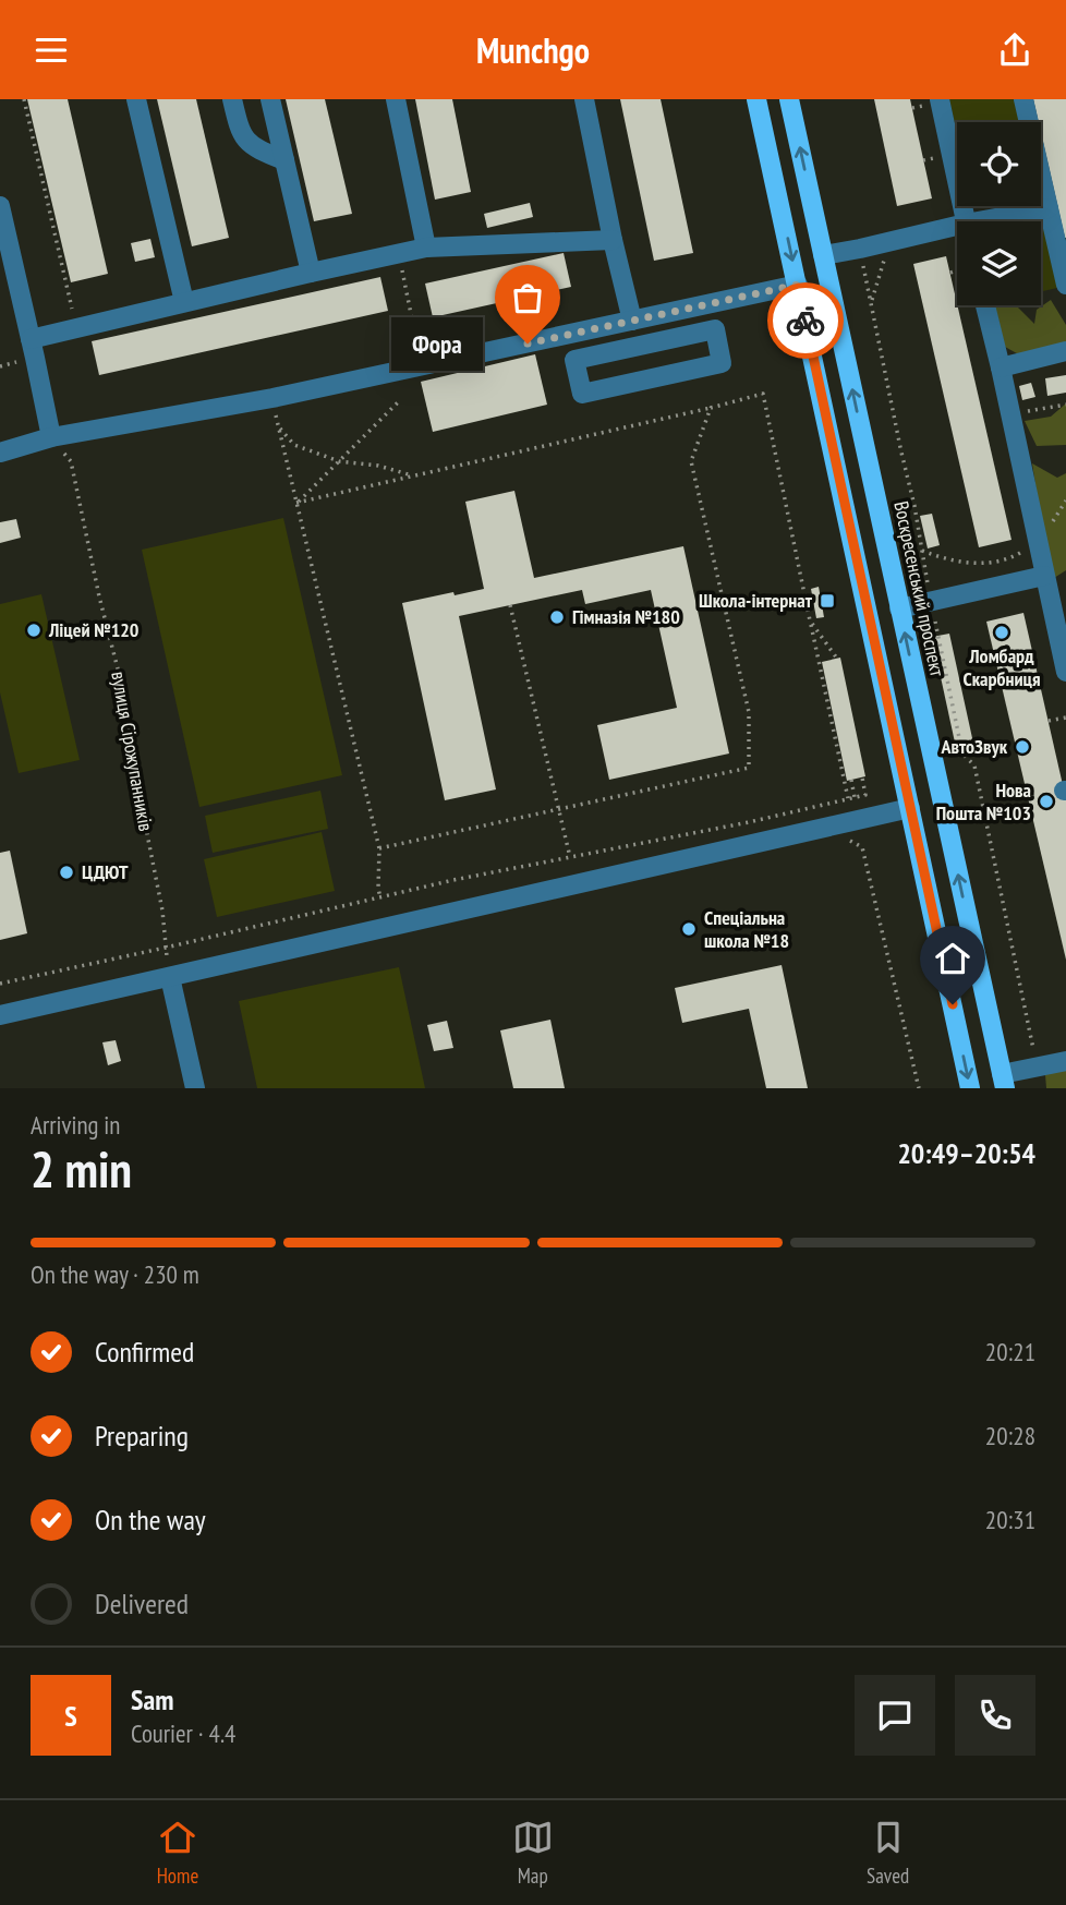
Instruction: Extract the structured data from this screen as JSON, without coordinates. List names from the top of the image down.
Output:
{
  "streets": {
    "main road": ["Воскресенський проспект"],
    "path": ["вулиця Сірожупанників"]
  },
  "places": {
    "other": [
      "Фора",
      "Гімназія №180",
      "Ліцей №120",
      "Ломбард Скарбниця",
      "АвтоЗвук",
      "Нова Пошта №103",
      "ЦДЮТ",
      "Спеціальна школа №18"
    ],
    "transit": ["Школа-інтернат"]
  },
  "page": {
    "header": "Munchgo",
    "bubble": "Фора",
    "heading": ["2 min", "Arriving in", "20:49–20:54"],
    "panel": ["Sam", "Courier · 4.4"],
    "bar": "On the way · 230 m",
    "list": [
      ["Confirmed", "20:21"],
      ["Preparing", "20:28"],
      ["On the way", "20:31"],
      "Delivered"
    ],
    "round": "S",
    "tabs": ["Home", "Map", "Saved"]
  }
}
